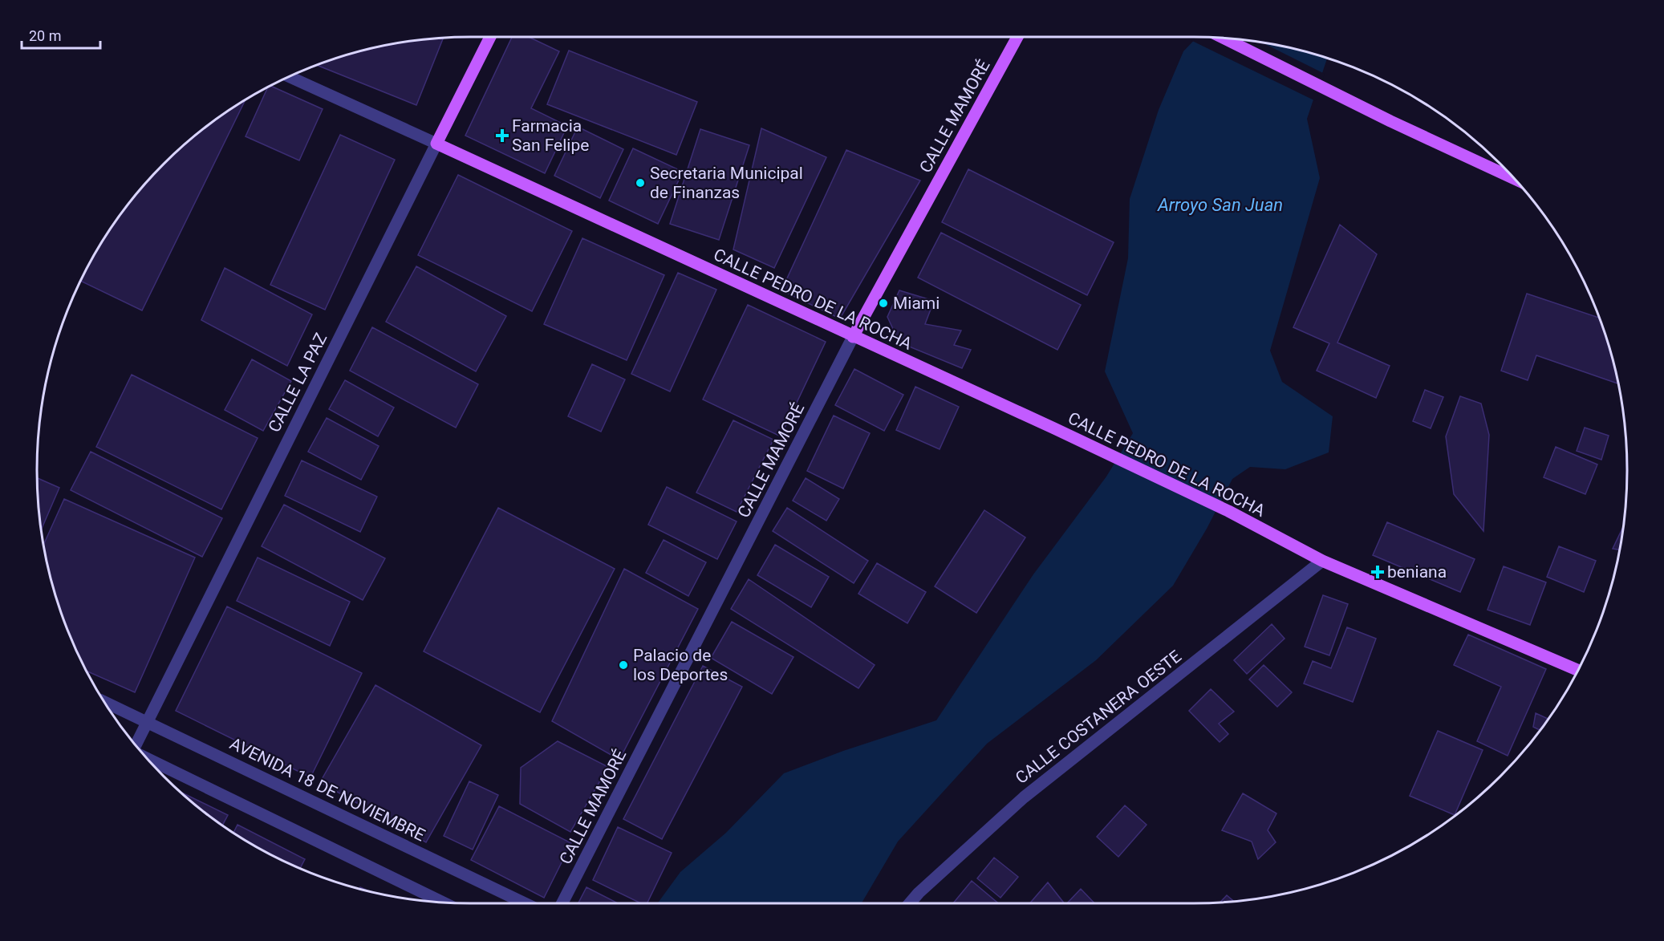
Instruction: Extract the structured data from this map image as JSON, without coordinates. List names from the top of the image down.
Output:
{
  "streets": {
    "main road": ["CALLE MAMORÉ", "CALLE PEDRO DE LA ROCHA", "CALLE LA PAZ"],
    "street": ["CALLE COSTANERA OESTE", "AVENIDA 18 DE NOVIEMBRE"]
  },
  "crossings": [
    ["CALLE MAMORÉ", "CALLE PEDRO DE LA ROCHA"],
    ["CALLE PEDRO DE LA ROCHA", "CALLE LA PAZ"],
    ["CALLE PEDRO DE LA ROCHA", "CALLE COSTANERA OESTE"],
    ["CALLE LA PAZ", "AVENIDA 18 DE NOVIEMBRE"]
  ],
  "water": ["Arroyo San Juan"],
  "places": {
    "health": ["Farmacia San Felipe", "beniana"],
    "other": ["Secretaria Municipal de Finanzas", "Miami", "Palacio de los Deportes"]
  },
  "scale_bar": "20 m"
}
